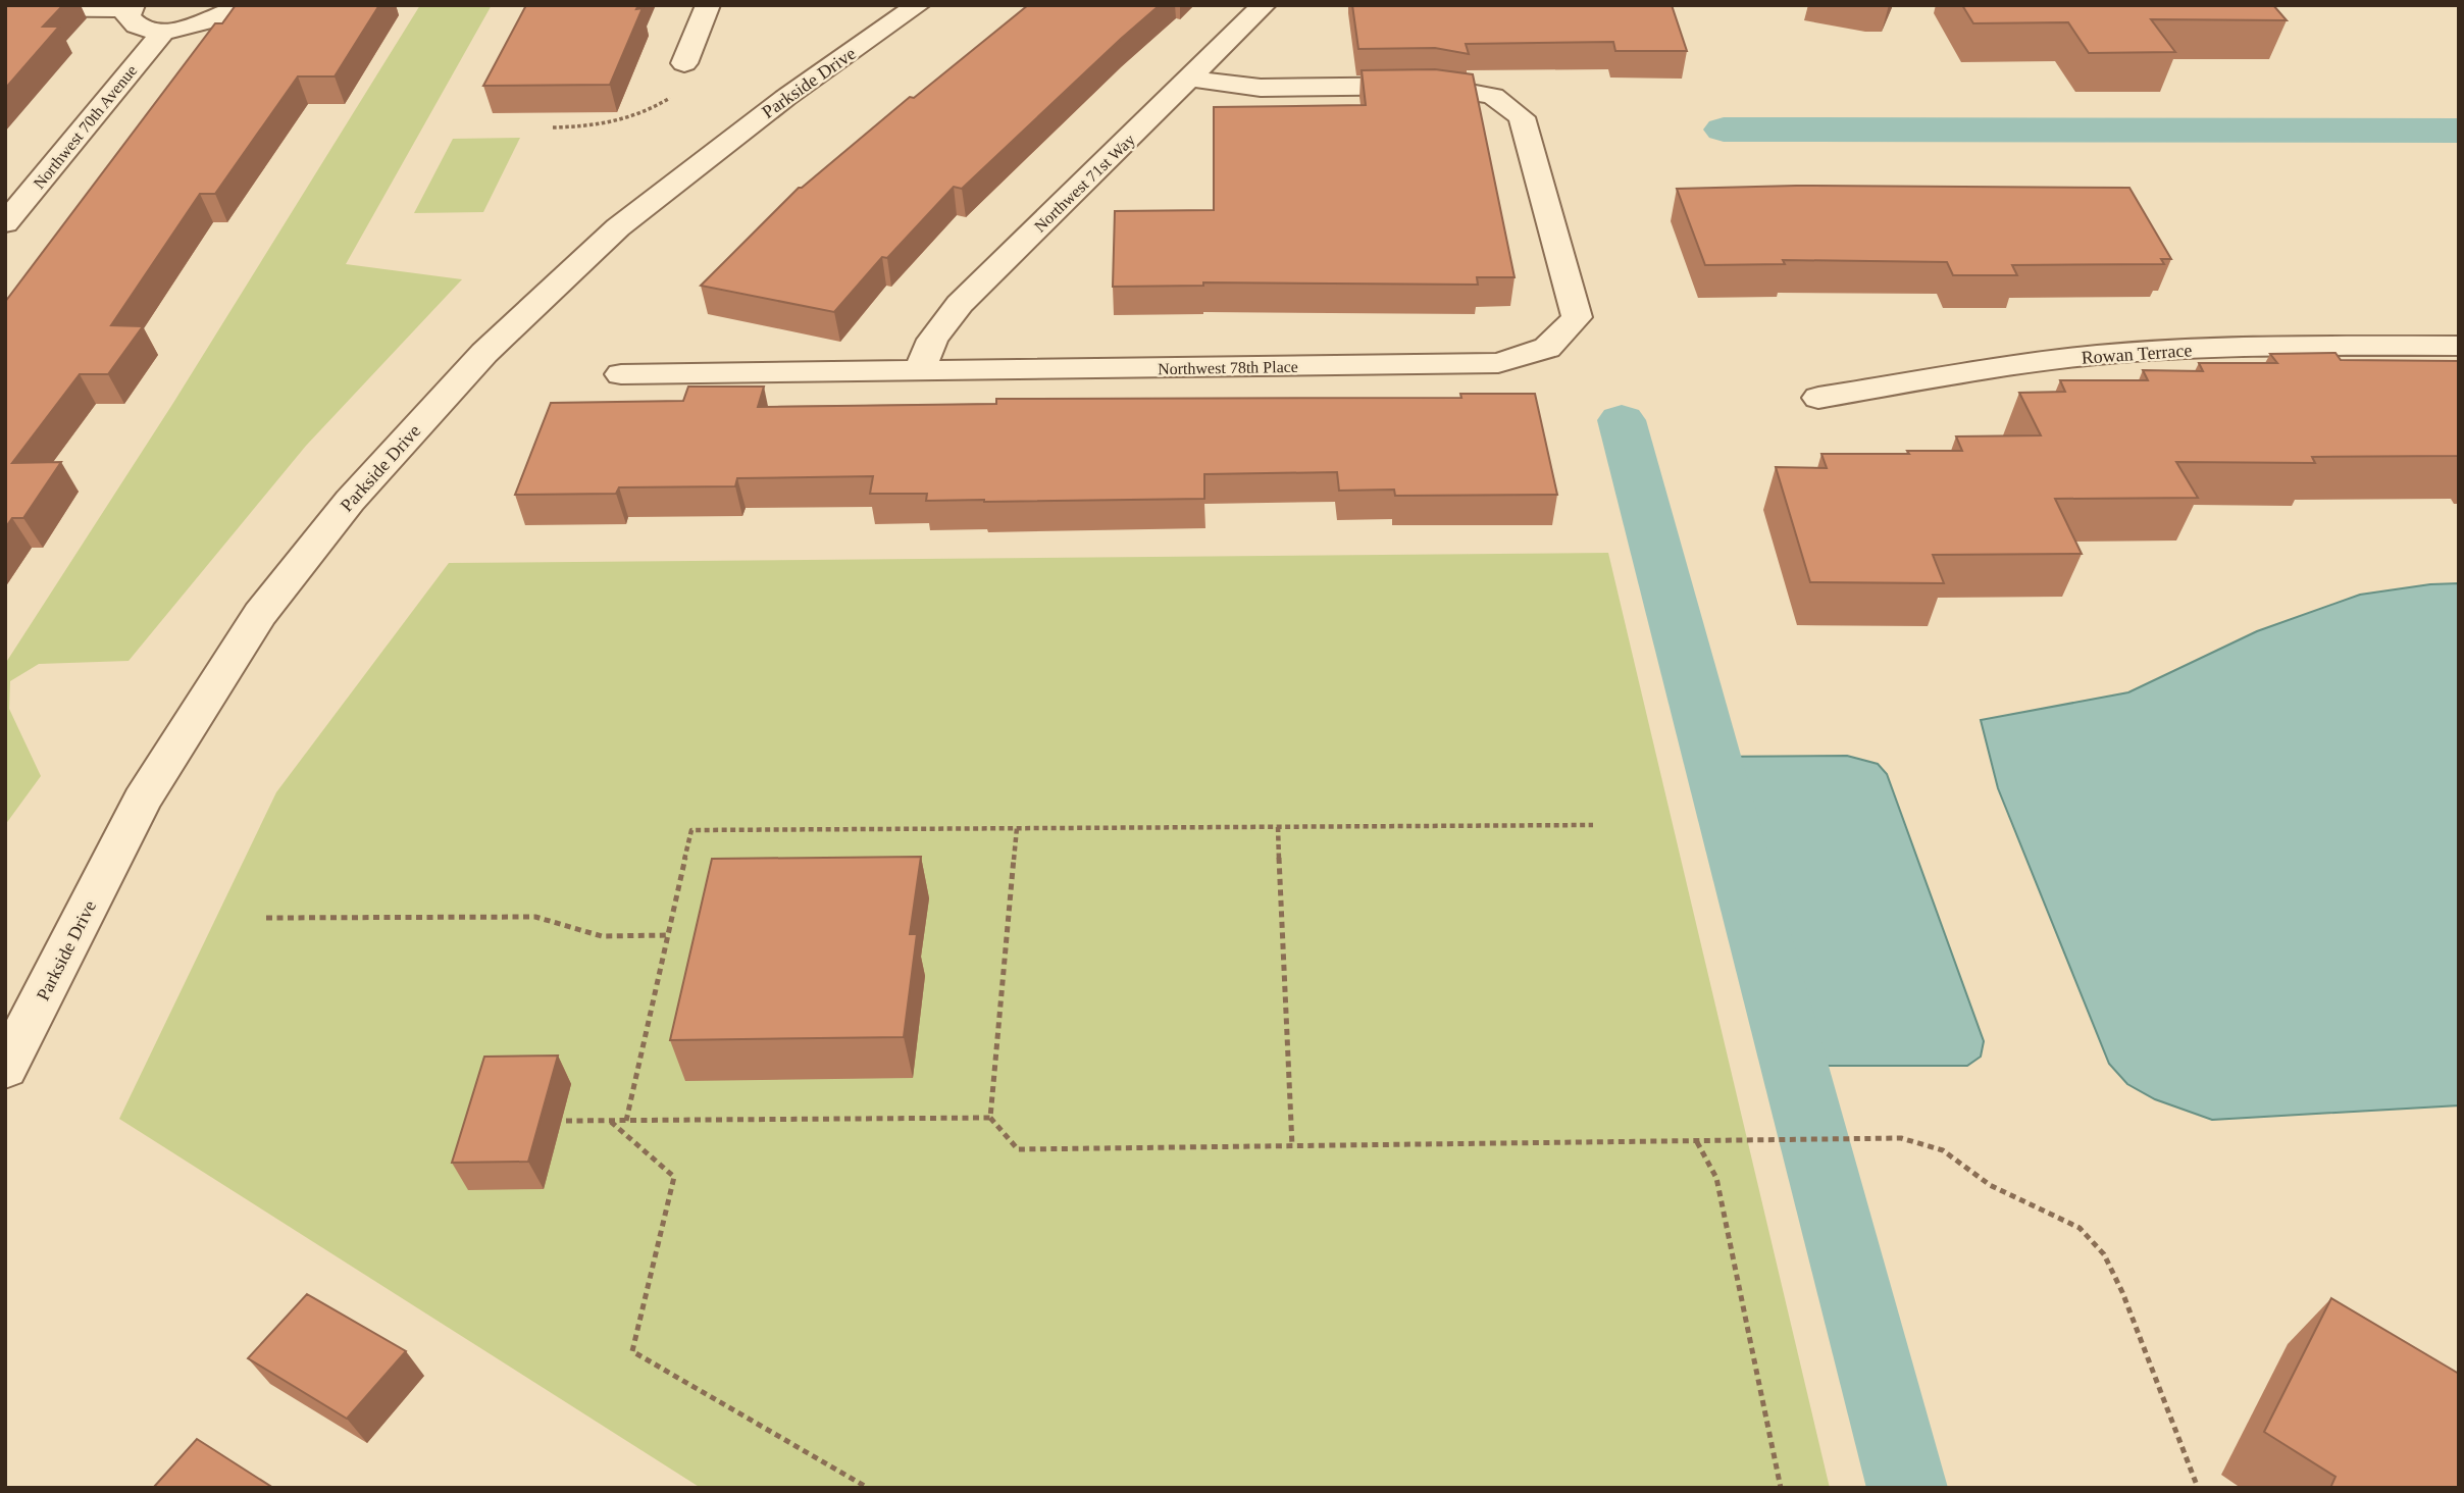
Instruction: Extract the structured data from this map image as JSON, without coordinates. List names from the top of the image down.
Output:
{
  "streets": {
    "street": [
      "Parkside Drive",
      "Northwest 70th Avenue",
      "Northwest 71st Way",
      "Rowan Terrace",
      "Northwest 78th Place"
    ]
  },
  "crossings": [
    ["Northwest 71st Way", "Northwest 78th Place"]
  ]
}
